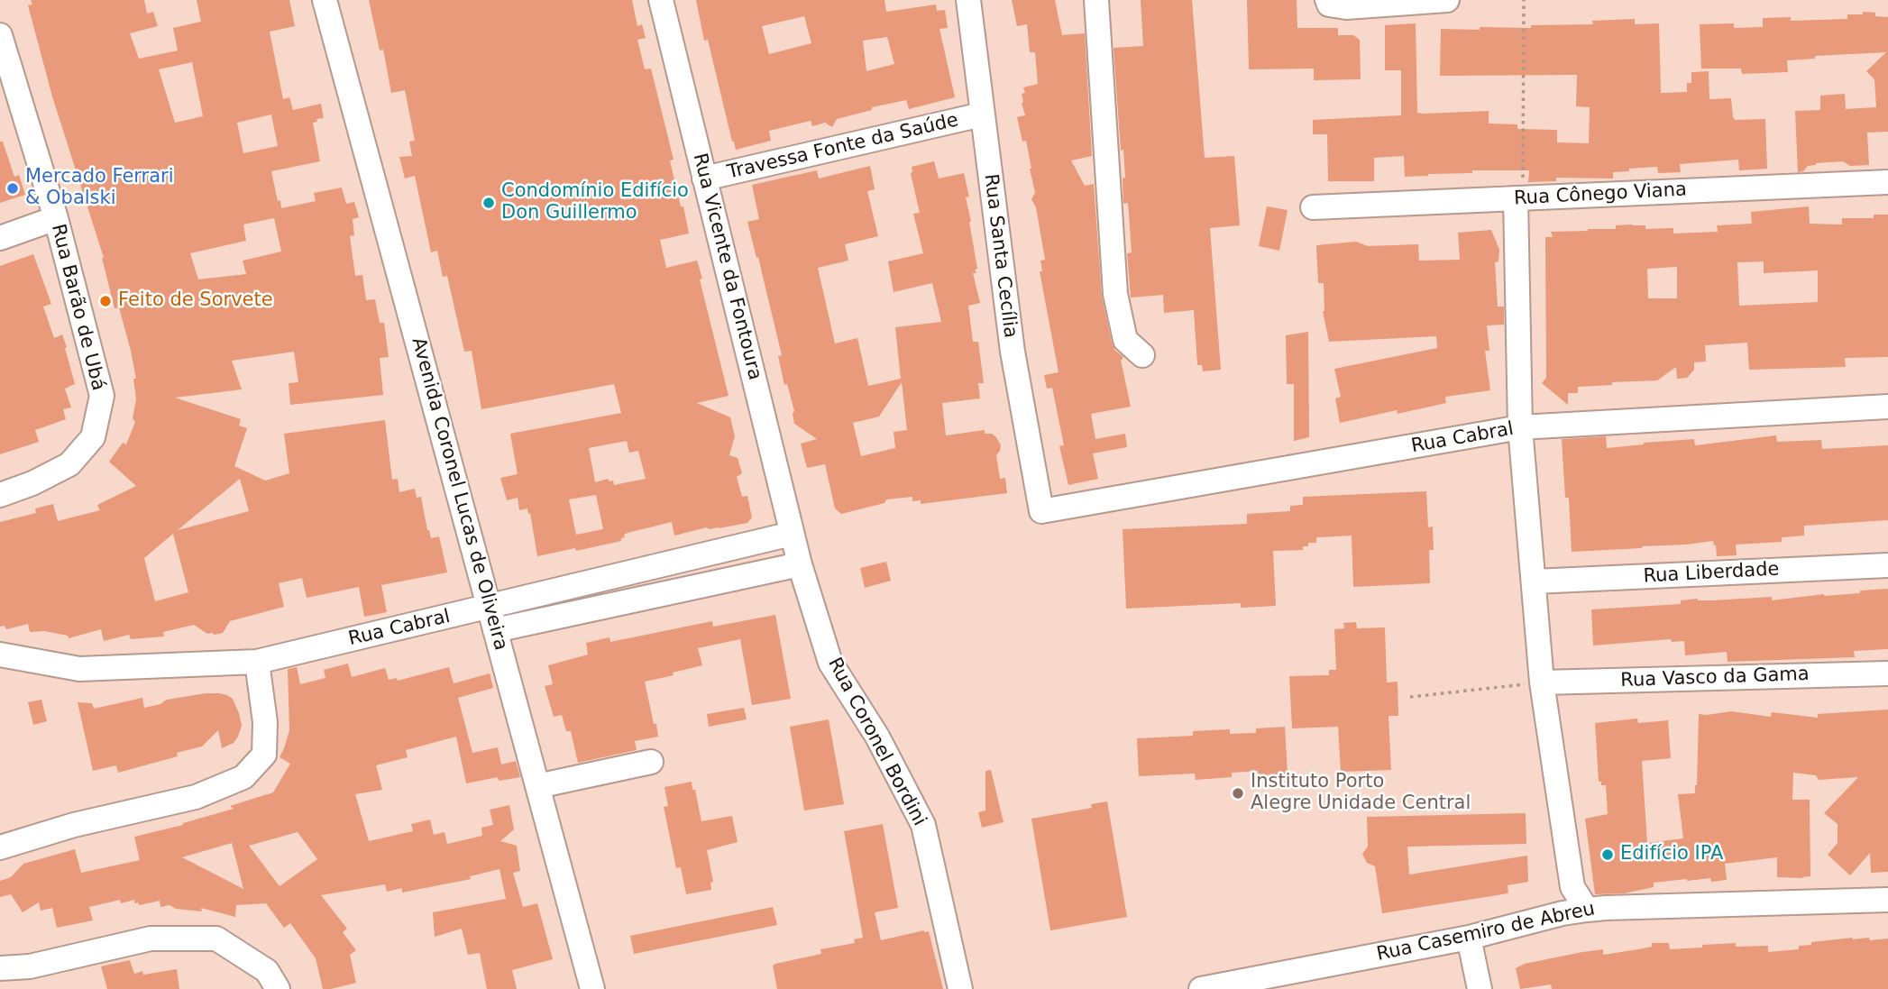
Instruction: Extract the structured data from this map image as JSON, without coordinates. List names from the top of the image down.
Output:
{
  "streets": {
    "street": [
      "Travessa Fonte da Saúde",
      "Rua Cônego Viana",
      "Rua Santa Cecília",
      "Rua Vicente da Fontoura",
      "Rua Barão de Ubá",
      "Rua Cabral",
      "Avenida Coronel Lucas de Oliveira",
      "Rua Liberdade",
      "Rua Vasco da Gama",
      "Rua Coronel Bordini",
      "Rua Casemiro de Abreu"
    ]
  },
  "crossings": [
    ["Travessa Fonte da Saúde", "Rua Santa Cecília"],
    ["Travessa Fonte da Saúde", "Rua Vicente da Fontoura"],
    ["Rua Santa Cecília", "Rua Cabral"],
    ["Rua Vicente da Fontoura", "Rua Cabral"],
    ["Rua Vicente da Fontoura", "Rua Coronel Bordini"],
    ["Rua Cabral", "Avenida Coronel Lucas de Oliveira"],
    ["Rua Cabral", "Rua Coronel Bordini"]
  ],
  "places": [
    "Mercado Ferrari & Obalski",
    "Condomínio Edifício Don Guillermo",
    "Feito de Sorvete",
    "Instituto Porto Alegre Unidade Central",
    "Edifício IPA"
  ]
}
